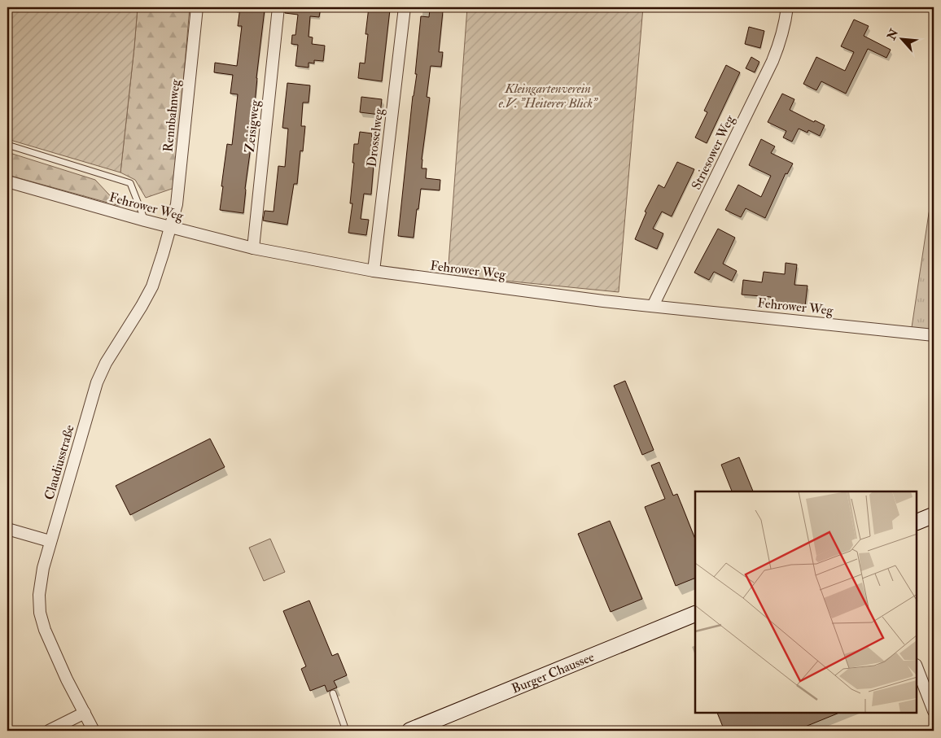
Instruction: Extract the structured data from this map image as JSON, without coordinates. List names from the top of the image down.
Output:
{
  "streets": {
    "main road": ["Burger Chaussee"],
    "street": [
      "Rennbahnweg",
      "Zeisigweg",
      "Drosselweg",
      "Striesower Weg",
      "Fehrower Weg",
      "Claudiusstraße"
    ]
  },
  "crossings": [
    ["Rennbahnweg", "Fehrower Weg"],
    ["Rennbahnweg", "Claudiusstraße"],
    ["Zeisigweg", "Fehrower Weg"],
    ["Drosselweg", "Fehrower Weg"],
    ["Striesower Weg", "Fehrower Weg"],
    ["Fehrower Weg", "Claudiusstraße"]
  ],
  "parks": ["Kleingartenverein e.V. \"Heiterer Blick\""],
  "north": "top left"
}
